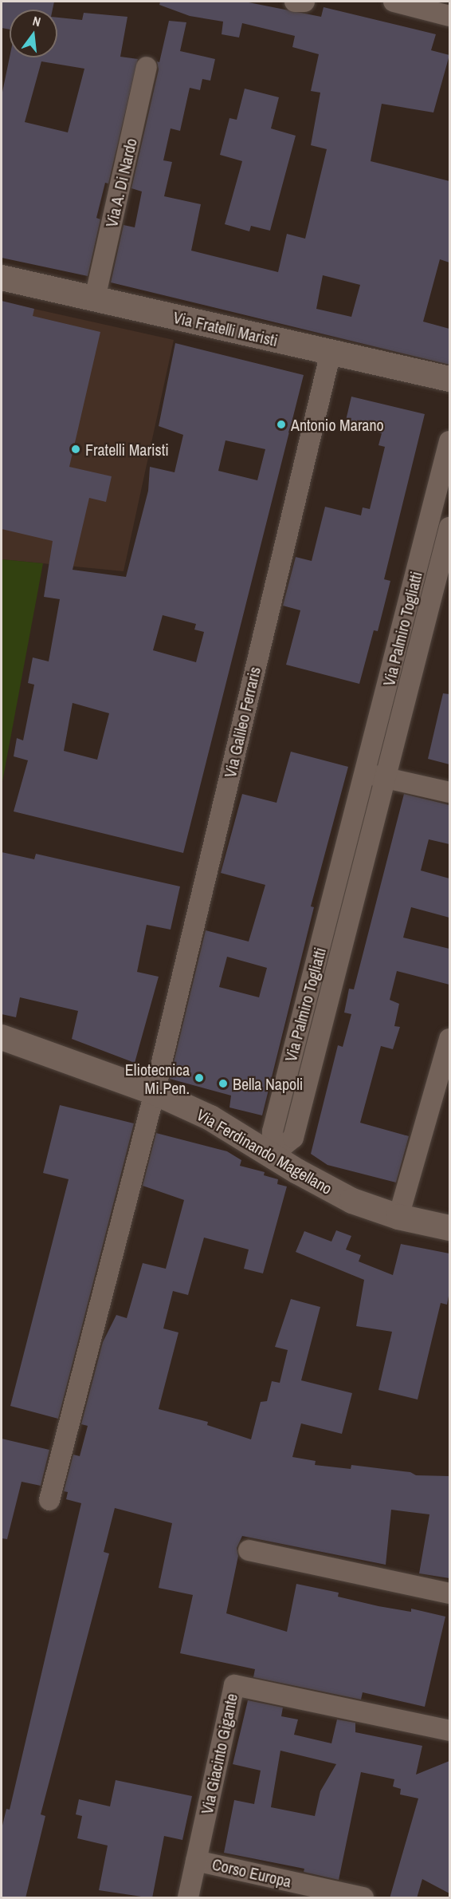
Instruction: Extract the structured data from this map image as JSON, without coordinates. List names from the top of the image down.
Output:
{
  "streets": {
    "street": [
      "Via A. Di Nardo",
      "Via Fratelli Maristi",
      "Via Palmiro Togliatti",
      "Via Galileo Ferraris",
      "Via Ferdinando Magellano",
      "Via Giacinto Gigante",
      "Corso Europa"
    ]
  },
  "crossings": [
    ["Via A. Di Nardo", "Via Fratelli Maristi"],
    ["Via Fratelli Maristi", "Via Galileo Ferraris"],
    ["Via Palmiro Togliatti", "Via Ferdinando Magellano"],
    ["Via Galileo Ferraris", "Via Ferdinando Magellano"],
    ["Via Giacinto Gigante", "Corso Europa"]
  ],
  "places": [
    "Antonio Marano",
    "Fratelli Maristi",
    "Eliotecnica Mi.Pen.",
    "Bella Napoli"
  ],
  "north": "top"
}
